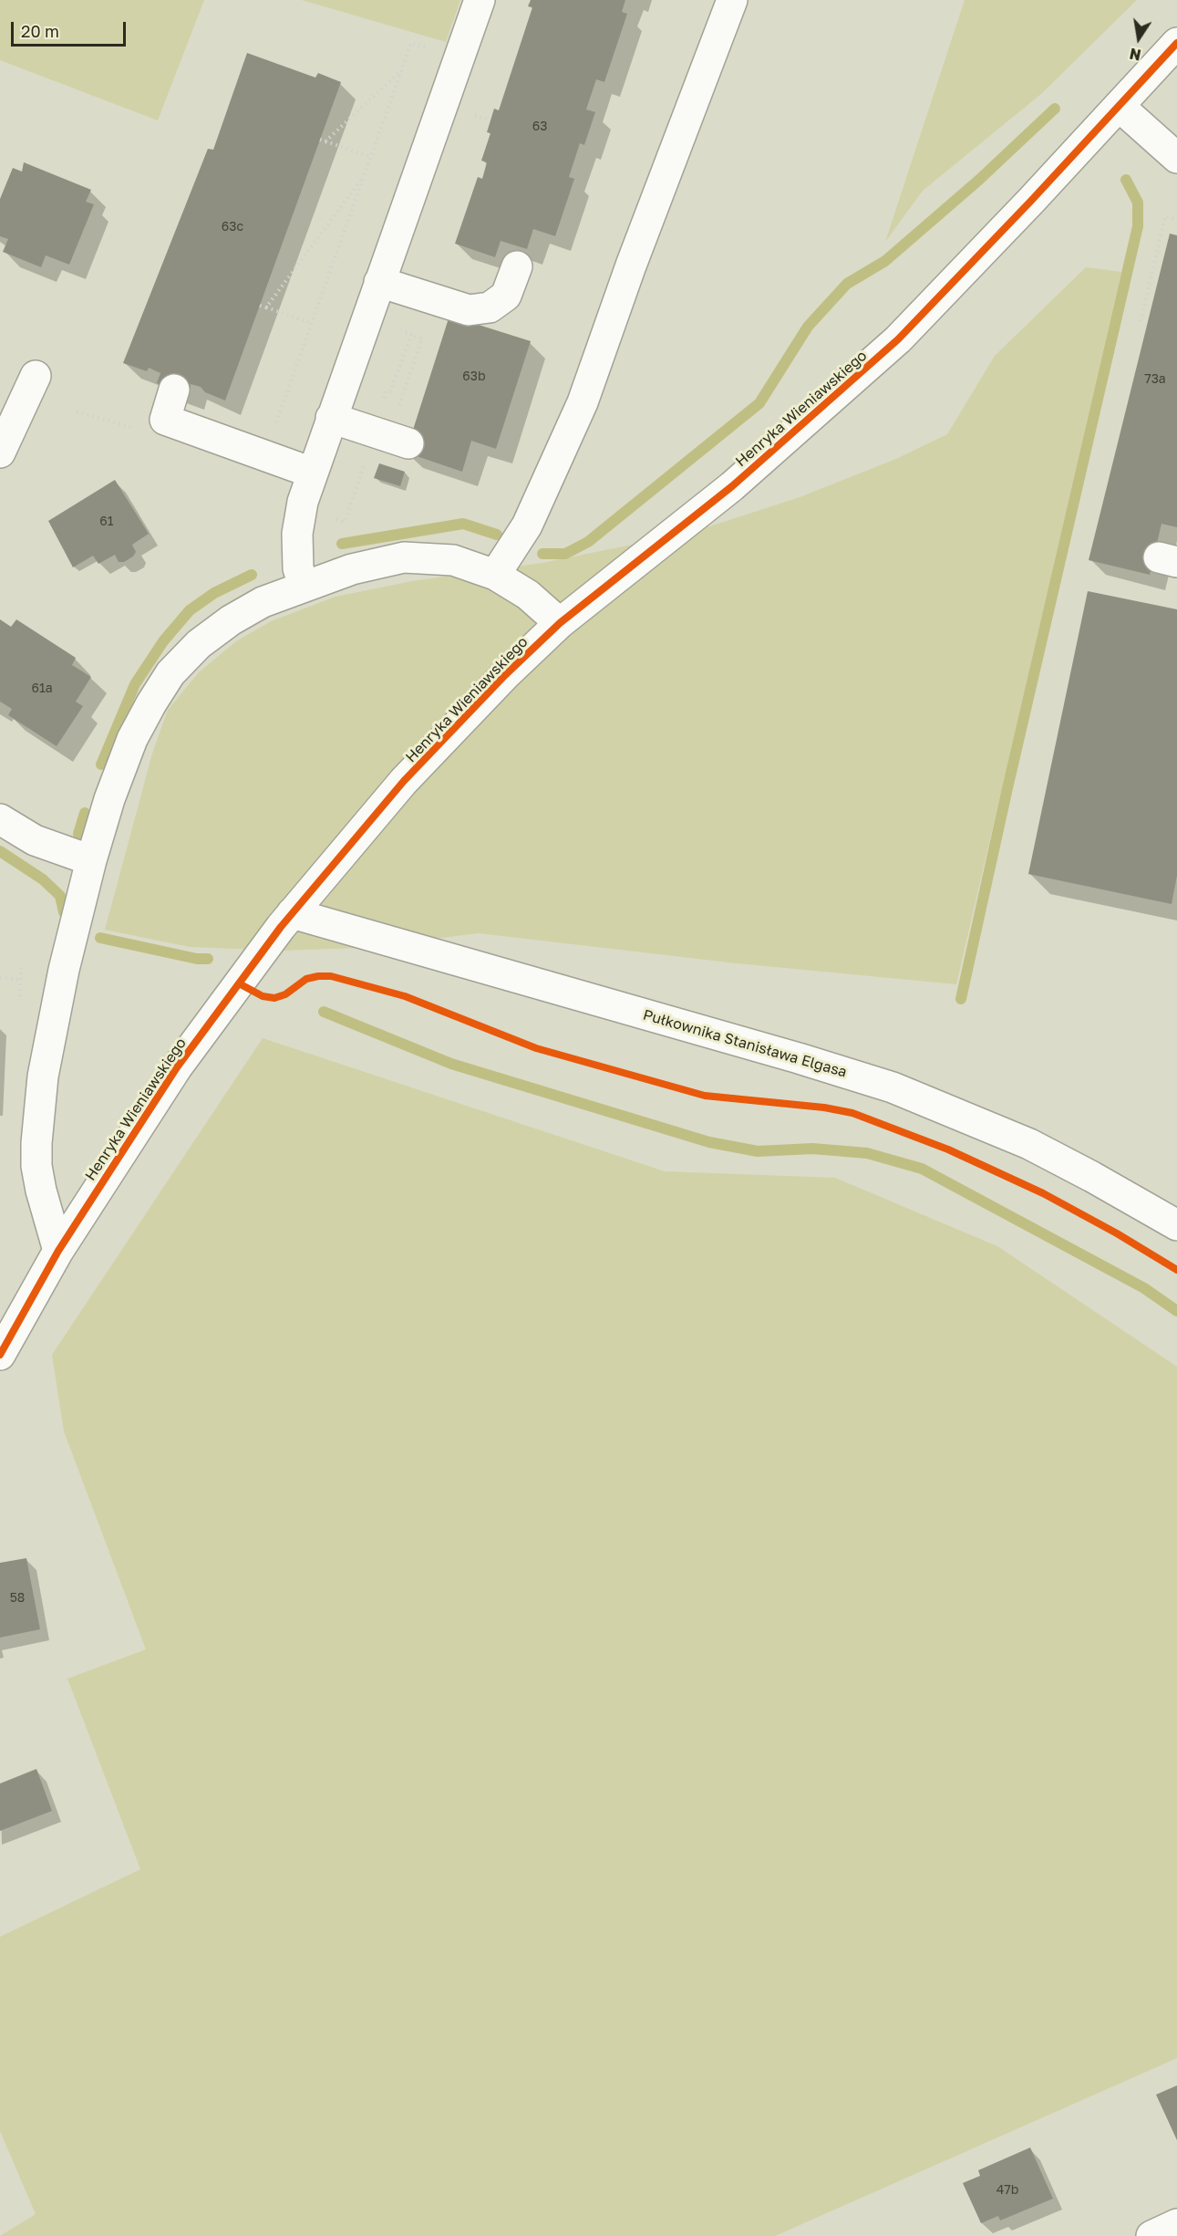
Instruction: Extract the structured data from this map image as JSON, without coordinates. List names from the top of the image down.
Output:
{
  "streets": {
    "street": ["Henryka Wieniawskiego", "Pułkownika Stanisława Elgasa"]
  },
  "crossings": [
    ["Henryka Wieniawskiego", "Pułkownika Stanisława Elgasa"]
  ],
  "house_numbers": [
    "63",
    "63c",
    "63b",
    "73a",
    "61",
    "61a",
    "58",
    "47b"
  ],
  "scale_bar": "20 m",
  "north": "bottom"
}
